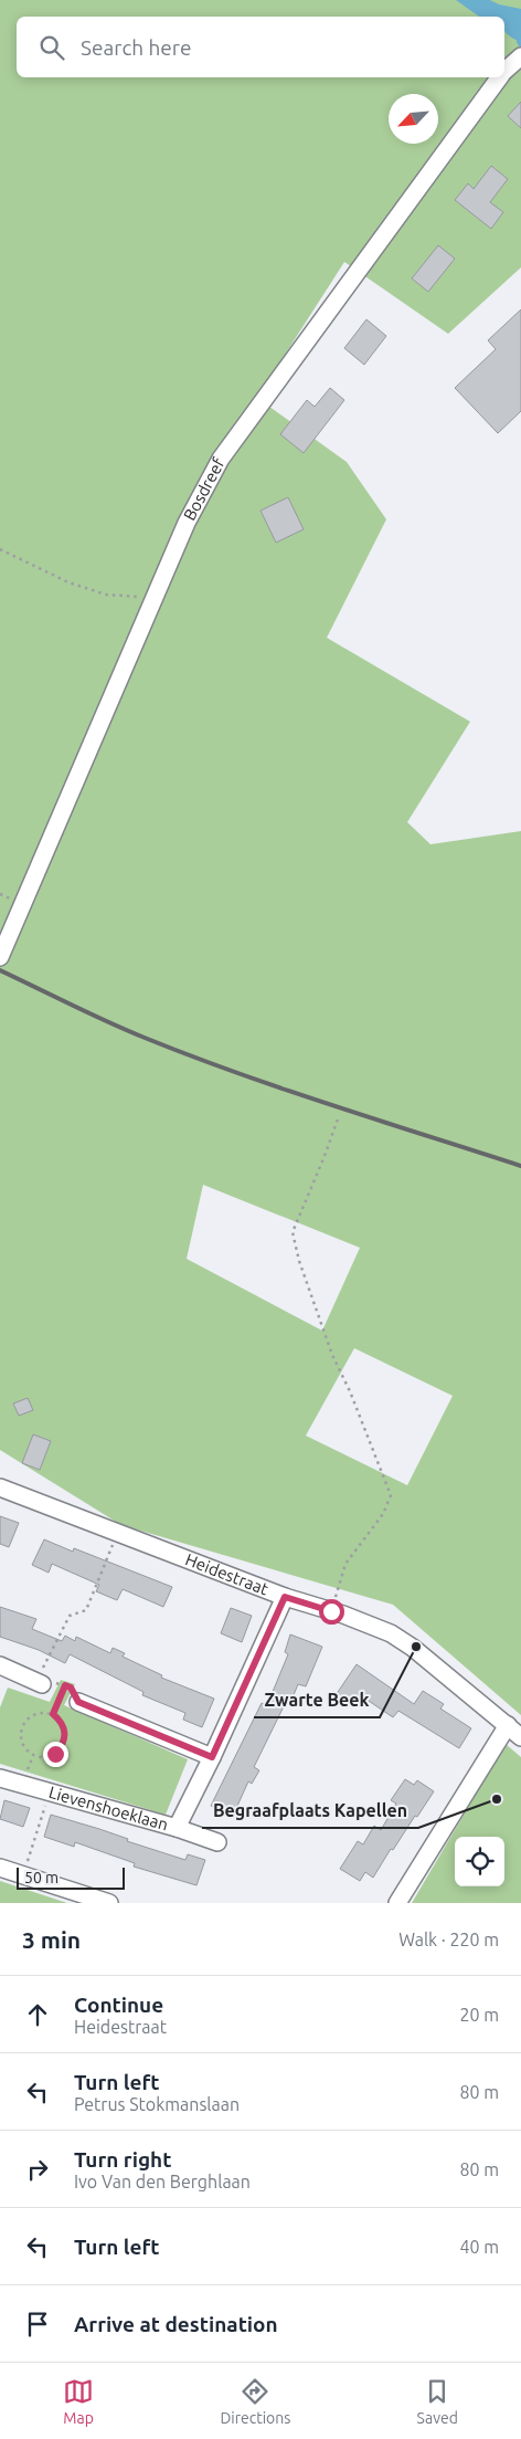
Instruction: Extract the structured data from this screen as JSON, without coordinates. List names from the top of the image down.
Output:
{
  "streets": {
    "street": ["Bosdreef", "Heidestraat", "Lievenshoeklaan"]
  },
  "places": ["Zwarte Beek", "Begraafplaats Kapellen"],
  "scale_bar": "50 m",
  "north": "bottom left",
  "page": {
    "search": "Search here",
    "scale": "50 m",
    "heading": ["3 min", "Walk · 220 m"],
    "list": [
      ["Continue", "Heidestraat", "20 m"],
      ["Turn left", "Petrus Stokmanslaan", "80 m"],
      ["Turn right", "Ivo Van den Berghlaan", "80 m"],
      ["Turn left", "40 m"],
      "Arrive at destination"
    ],
    "nav": ["Map", "Directions", "Saved"]
  }
}
